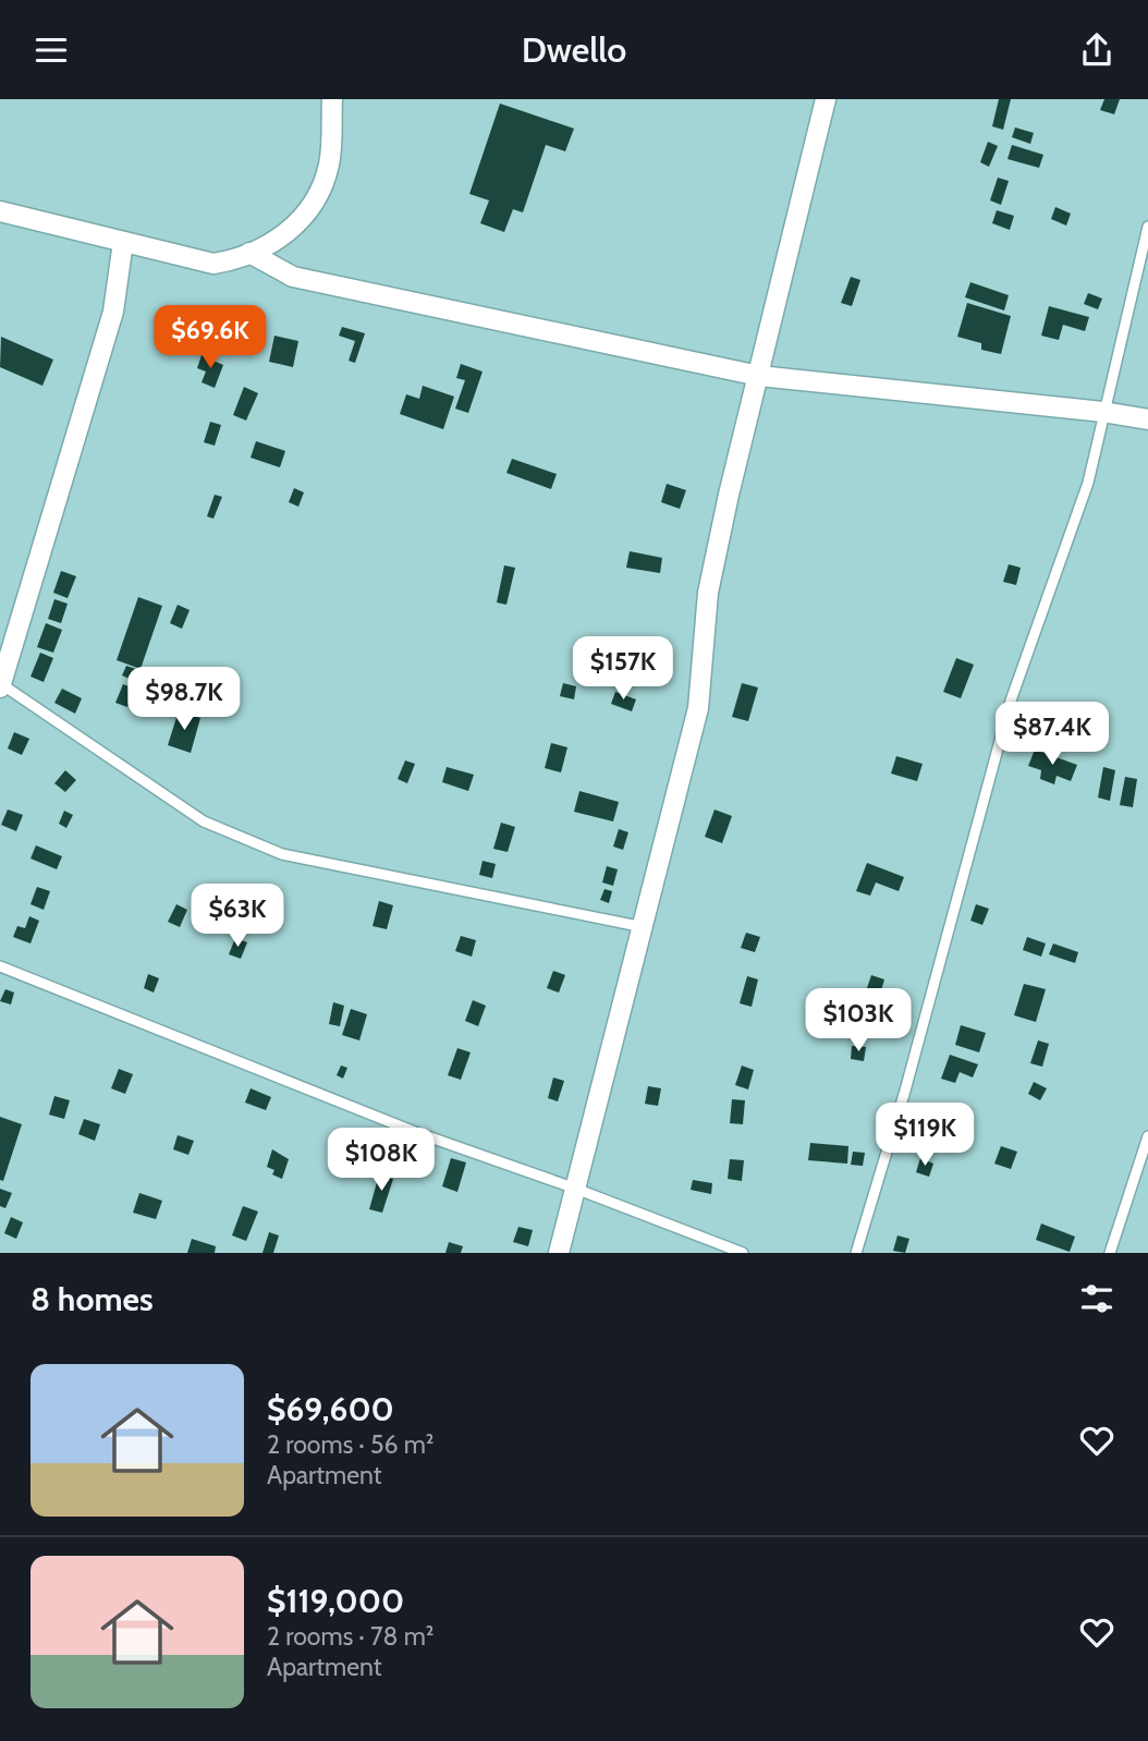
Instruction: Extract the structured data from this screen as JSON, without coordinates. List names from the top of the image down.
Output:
{
  "page": {
    "header": "Dwello",
    "price": [
      "$69.6K",
      "$157K",
      "$98.7K",
      "$87.4K",
      "$63K",
      "$103K",
      "$119K",
      "$108K"
    ],
    "heading": "8 homes",
    "list": [
      {
        "name": "$69,600",
        "note": "2 rooms · 56 m² · Apartment"
      },
      {
        "name": "$119,000",
        "note": "2 rooms · 78 m² · Apartment"
      }
    ]
  }
}
